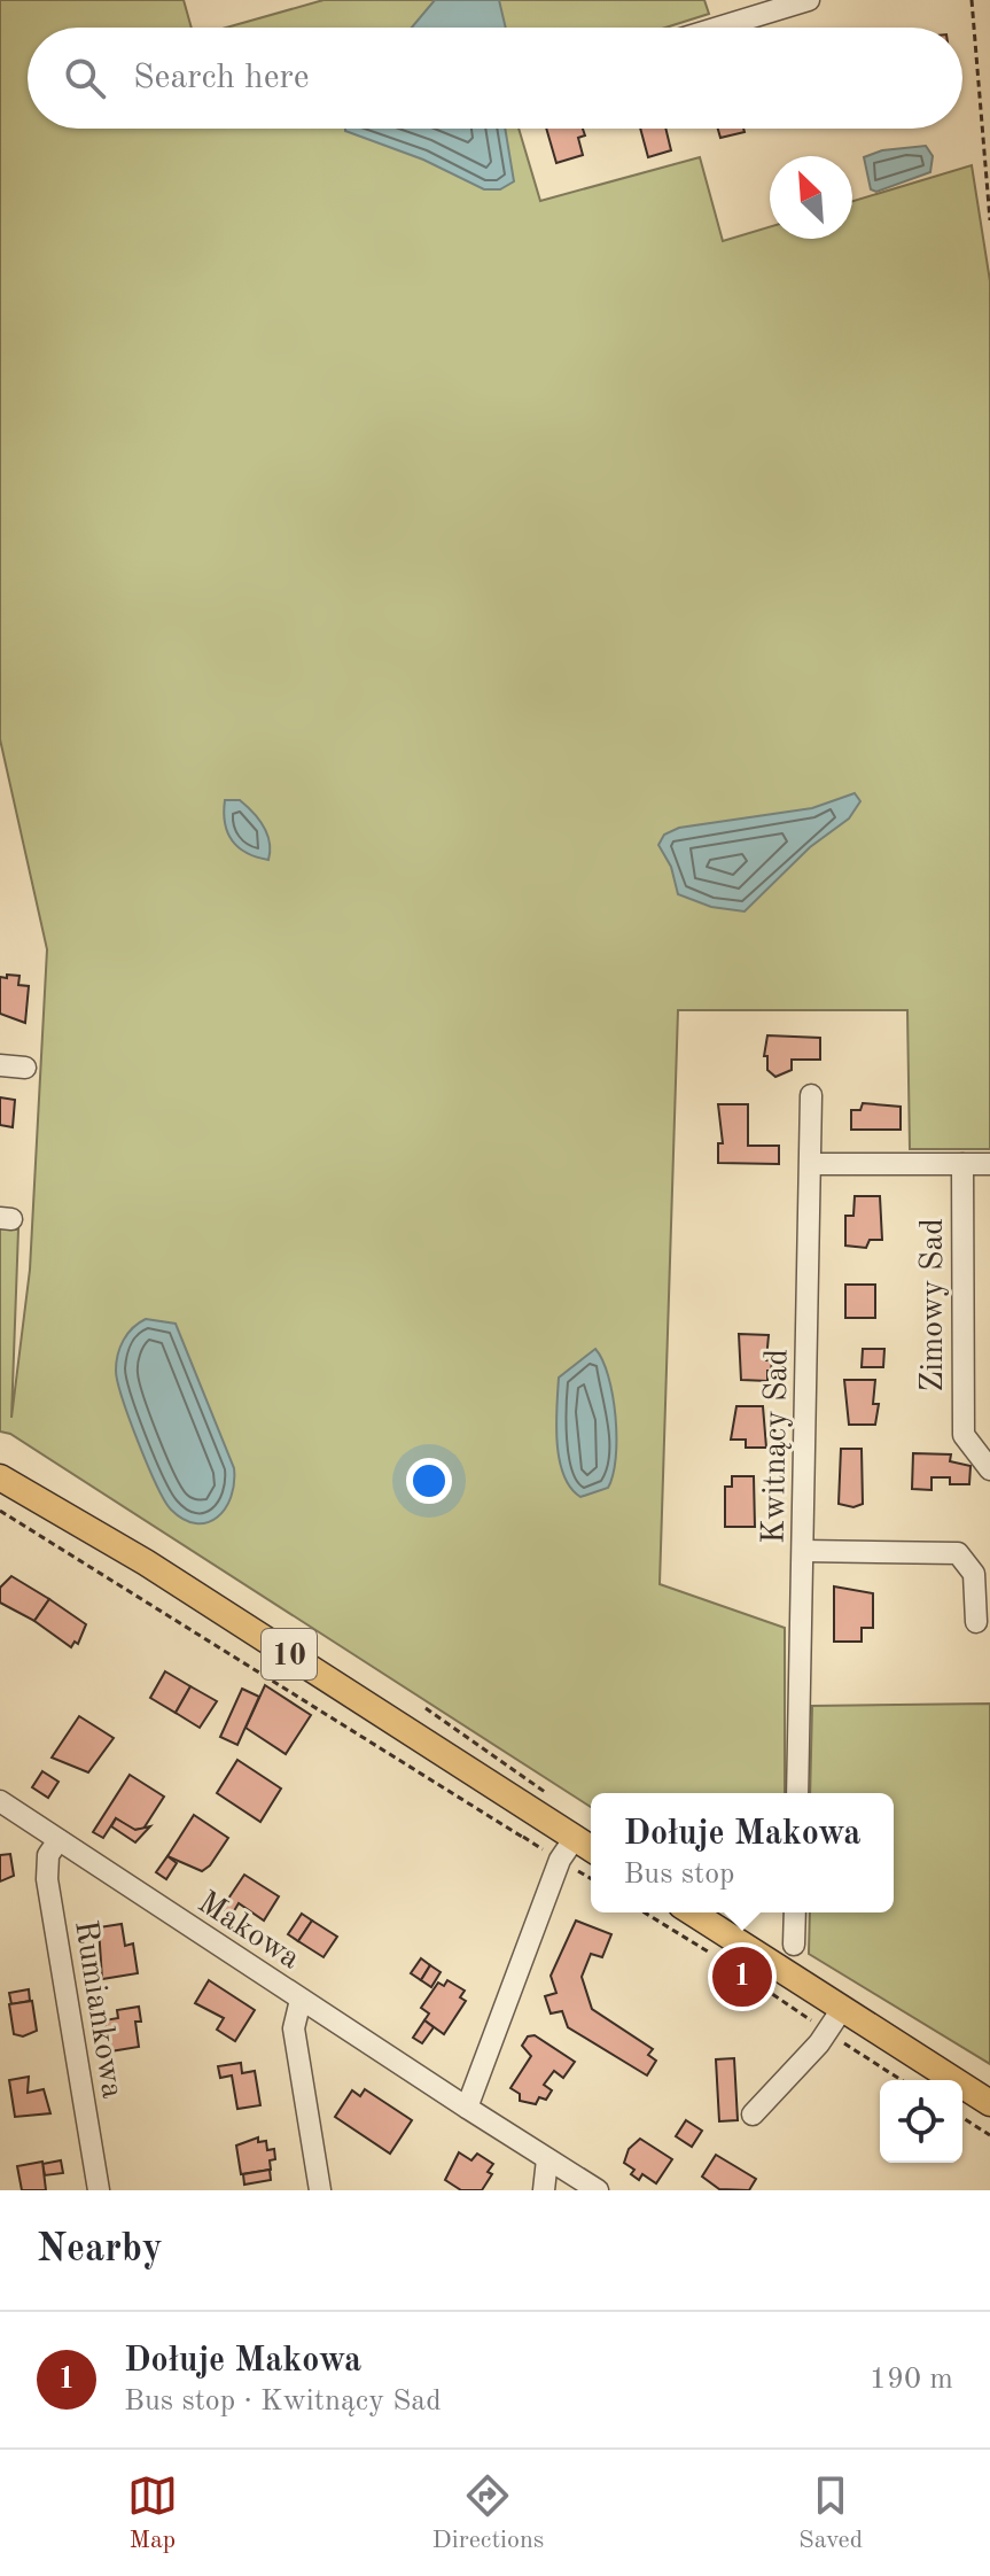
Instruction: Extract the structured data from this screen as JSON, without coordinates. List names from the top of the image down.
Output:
{
  "streets": {
    "main road": ["10"],
    "street": [
      "Zimowy Sad",
      "Kwitnący Sad",
      "Makowa",
      "Rumiankowa"
    ]
  },
  "crossings": [
    ["Makowa", "Rumiankowa"]
  ],
  "north": "top left",
  "page": {
    "search": "Search here",
    "popup": ["Dołuje Makowa", "Bus stop"],
    "pins": "1",
    "heading": "Nearby",
    "list": [
      {
        "mark": "1",
        "name": "Dołuje Makowa",
        "note": "Bus stop · Kwitnący Sad",
        "value": "190 m"
      }
    ],
    "nav": ["Map", "Directions", "Saved"]
  }
}
